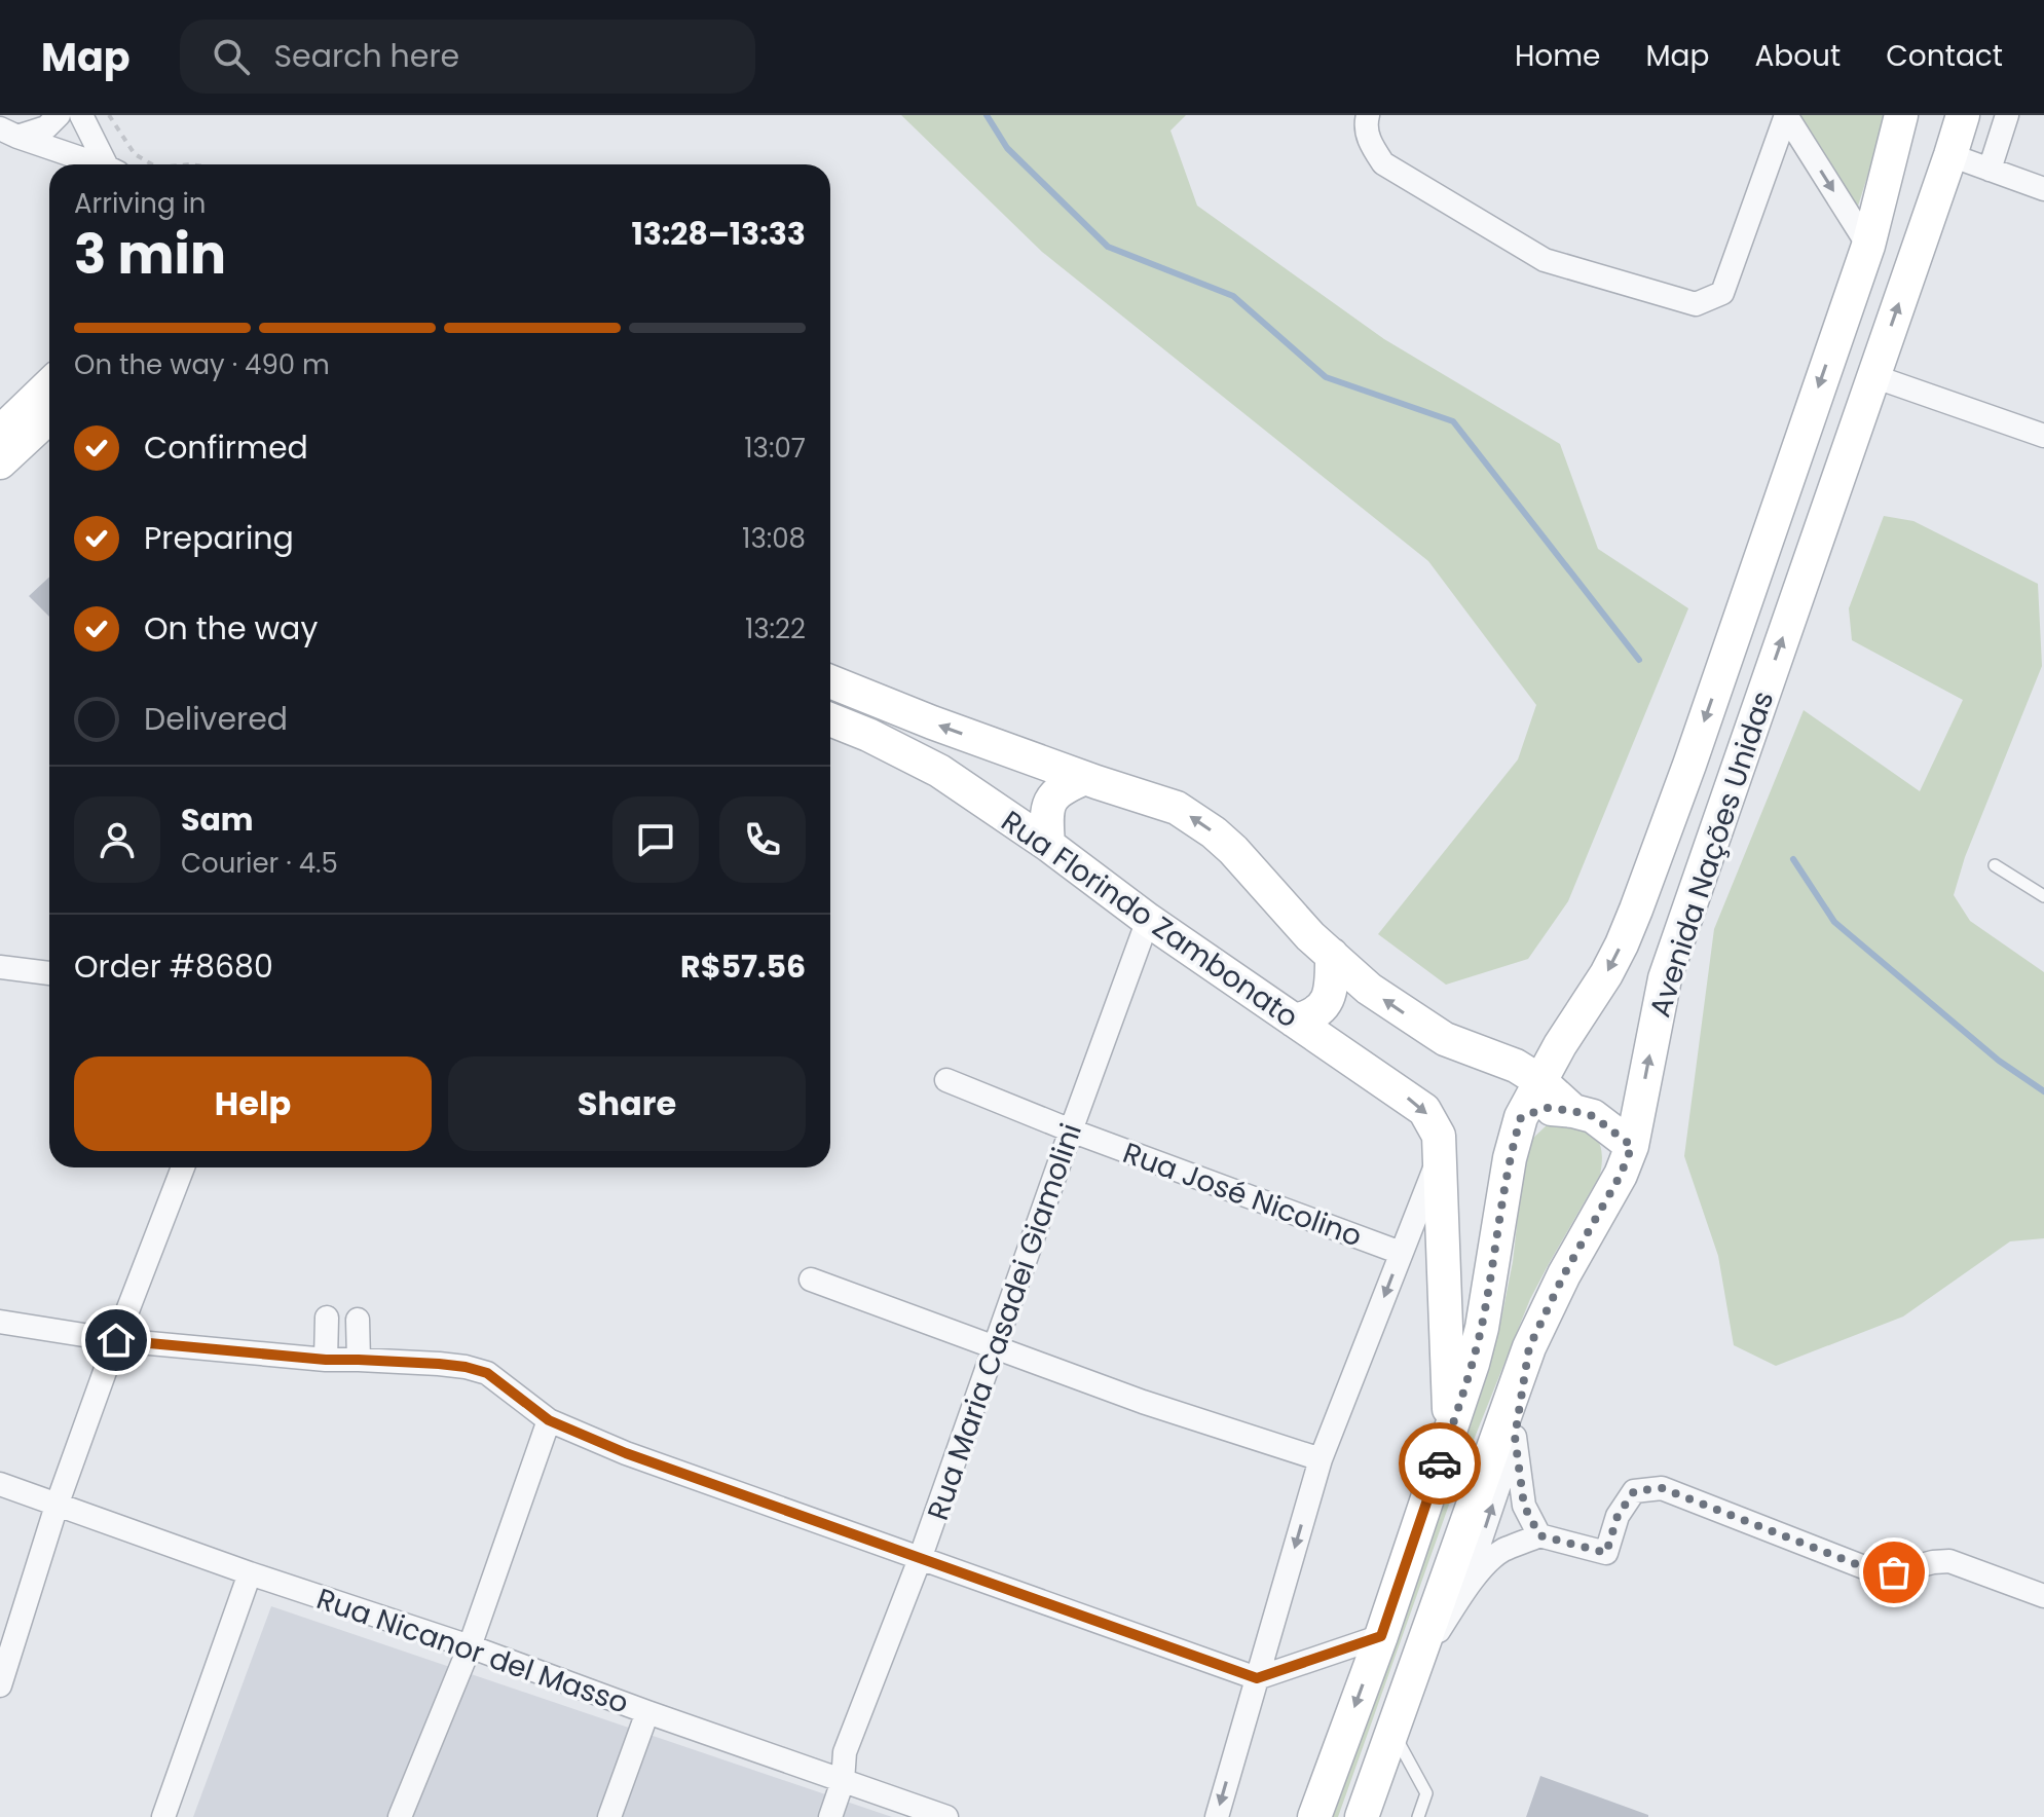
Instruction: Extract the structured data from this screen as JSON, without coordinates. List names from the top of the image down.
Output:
{
  "streets": {
    "main road": ["Avenida Nações Unidas", "Rua Florindo Zambonato"],
    "street": ["Rua José Nicolino", "Rua Maria Casadei Giamolini", "Rua Nicanor del Masso"]
  },
  "crossings": [
    ["Avenida Nações Unidas", "Rua Florindo Zambonato"],
    ["Rua Florindo Zambonato", "Rua Maria Casadei Giamolini"],
    ["Rua José Nicolino", "Rua Maria Casadei Giamolini"],
    ["Rua Maria Casadei Giamolini", "Rua Nicanor del Masso"]
  ],
  "page": {
    "header": "Map",
    "search": "Search here",
    "nav": [
      "Home",
      "Map",
      "About",
      "Contact"
    ],
    "heading": ["3 min", "Arriving in", "13:28–13:33"],
    "panel": [
      "Sam",
      "Courier · 4.5",
      "Order #8680",
      "R$57.56"
    ],
    "bar": "On the way · 490 m",
    "list": [
      ["Confirmed", "13:07"],
      ["Preparing", "13:08"],
      ["On the way", "13:22"],
      "Delivered"
    ],
    "buttons": ["Help", "Share"]
  }
}
